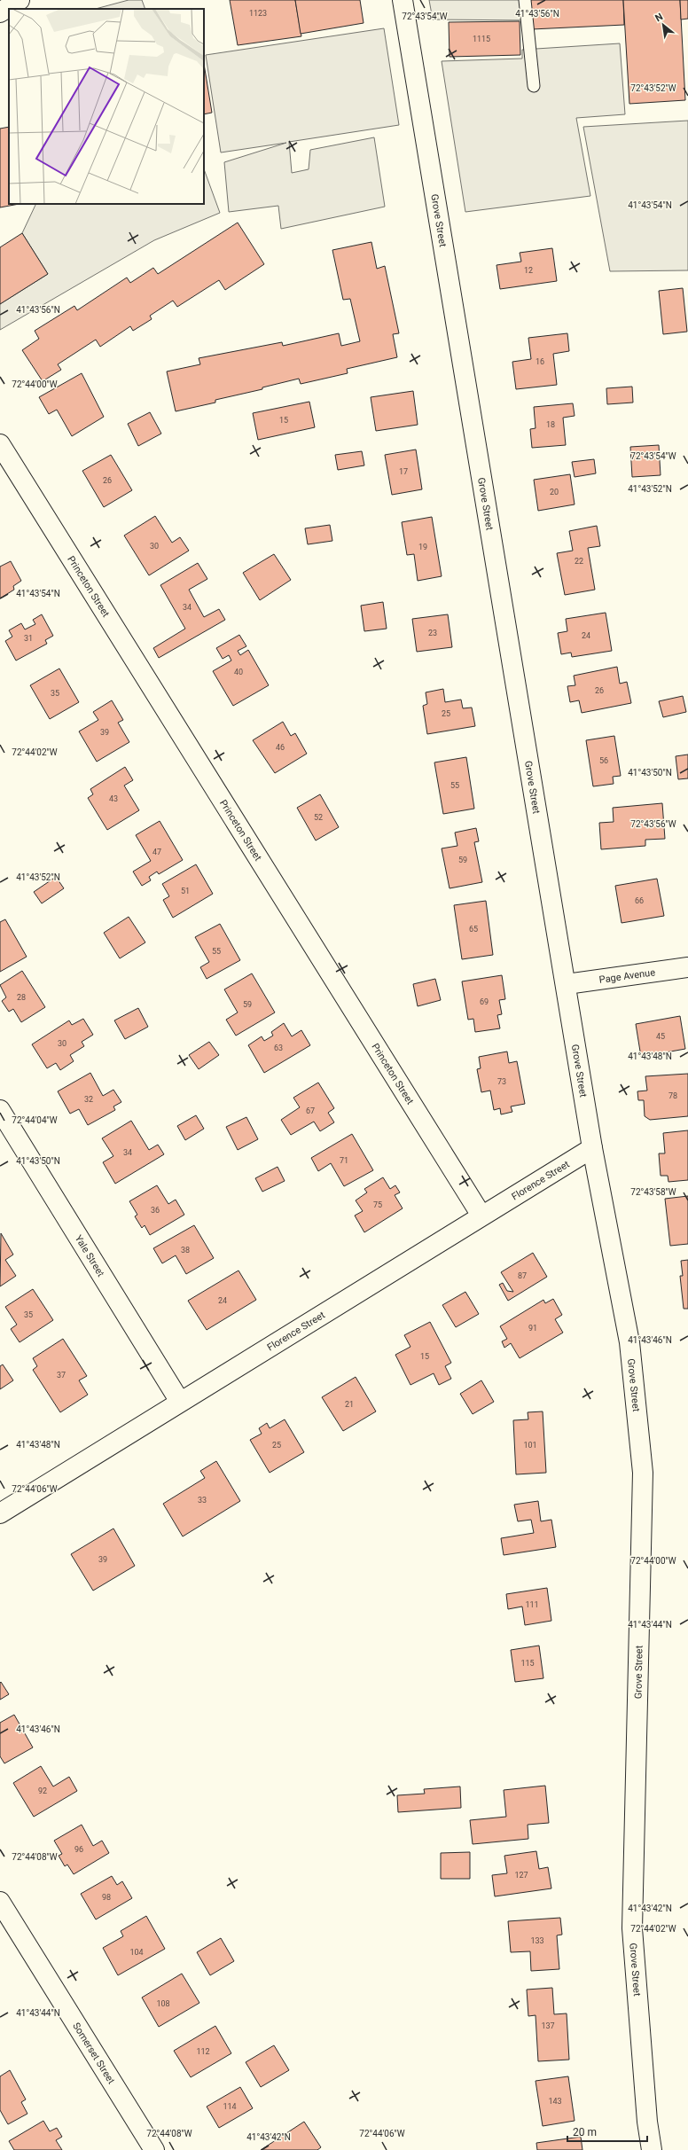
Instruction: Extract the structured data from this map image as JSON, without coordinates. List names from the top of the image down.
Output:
{
  "streets": {
    "street": [
      "Grove Street",
      "Princeton Street",
      "Page Avenue",
      "Florence Street",
      "Yale Street",
      "Somerset Street"
    ]
  },
  "crossings": [
    ["Grove Street", "Page Avenue"],
    ["Grove Street", "Florence Street"],
    ["Princeton Street", "Florence Street"],
    ["Florence Street", "Yale Street"]
  ],
  "house_numbers": [
    "1123",
    "1115",
    "12",
    "16",
    "15",
    "18",
    "17",
    "26",
    "20",
    "30",
    "19",
    "22",
    "34",
    "23",
    "24",
    "31",
    "40",
    "26",
    "35",
    "25",
    "39",
    "46",
    "56",
    "55",
    "43",
    "52",
    "47",
    "59",
    "51",
    "66",
    "65",
    "55",
    "28",
    "69",
    "59",
    "45",
    "30",
    "63",
    "73",
    "78",
    "32",
    "67",
    "34",
    "71",
    "75",
    "36",
    "38",
    "87",
    "24",
    "35",
    "91",
    "15",
    "37",
    "21",
    "25",
    "101",
    "33",
    "39",
    "111",
    "115",
    "92",
    "96",
    "127",
    "98",
    "133",
    "104",
    "108",
    "137",
    "112",
    "143",
    "114"
  ],
  "scale_bar": "20 m",
  "north": "top left",
  "coordinates": [
    "41°43'56\"N",
    "72°43'54\"W",
    "72°43'52\"W",
    "41°43'54\"N",
    "72°44'00\"W",
    "41°43'52\"N",
    "72°44'02\"W",
    "41°43'50\"N",
    "72°43'56\"W",
    "41°43'48\"N",
    "72°44'04\"W",
    "72°43'58\"W",
    "41°43'46\"N",
    "72°44'06\"W",
    "41°43'44\"N",
    "72°44'08\"W",
    "41°43'42\"N"
  ]
}
